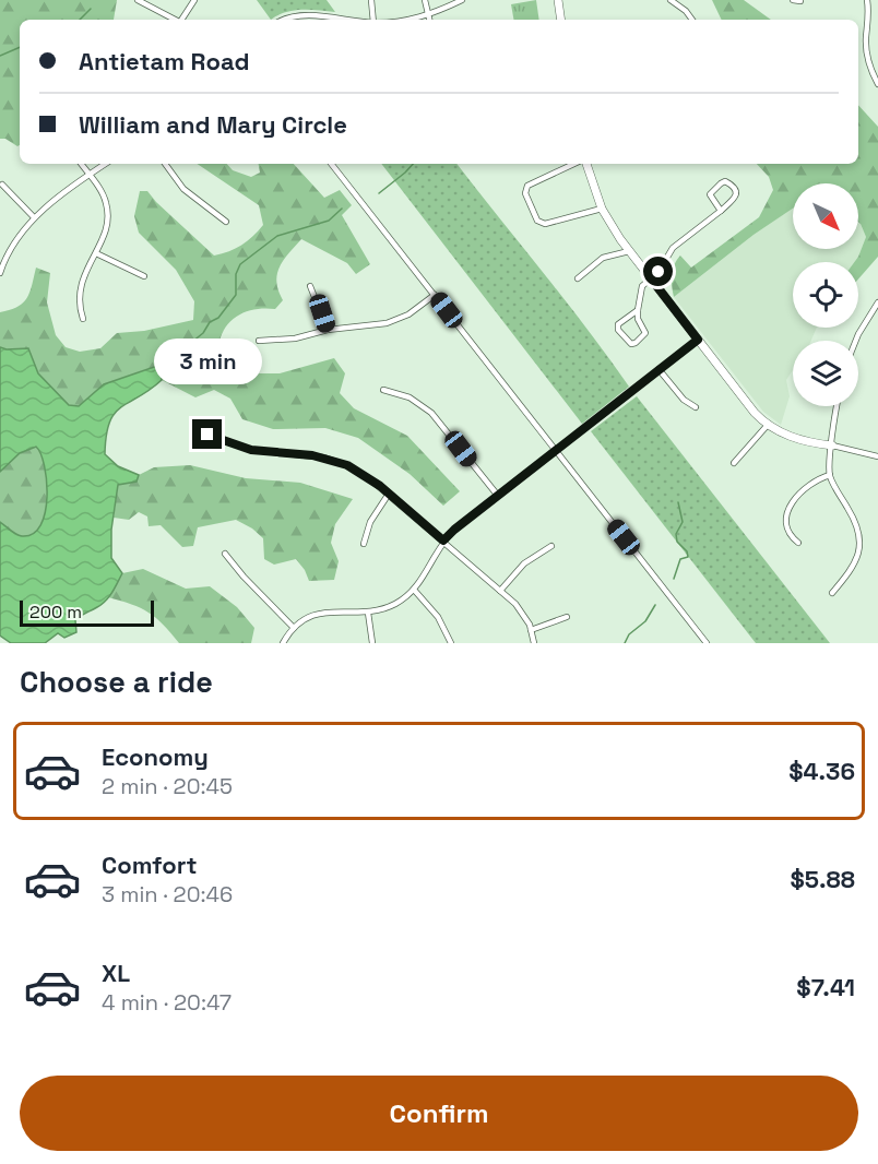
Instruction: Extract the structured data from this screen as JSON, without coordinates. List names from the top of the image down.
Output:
{
  "scale_bar": "200 m",
  "north": "bottom right",
  "page": {
    "banner": ["Antietam Road", "William and Mary Circle"],
    "bubble": "3 min",
    "scale": "200 m",
    "heading": "Choose a ride",
    "list": [
      {
        "name": "Economy",
        "note": "2 min · 20:45",
        "value": "$4.36"
      },
      {
        "name": "Comfort",
        "note": "3 min · 20:46",
        "value": "$5.88"
      },
      {
        "name": "XL",
        "note": "4 min · 20:47",
        "value": "$7.41"
      }
    ],
    "buttons": "Confirm"
  }
}
